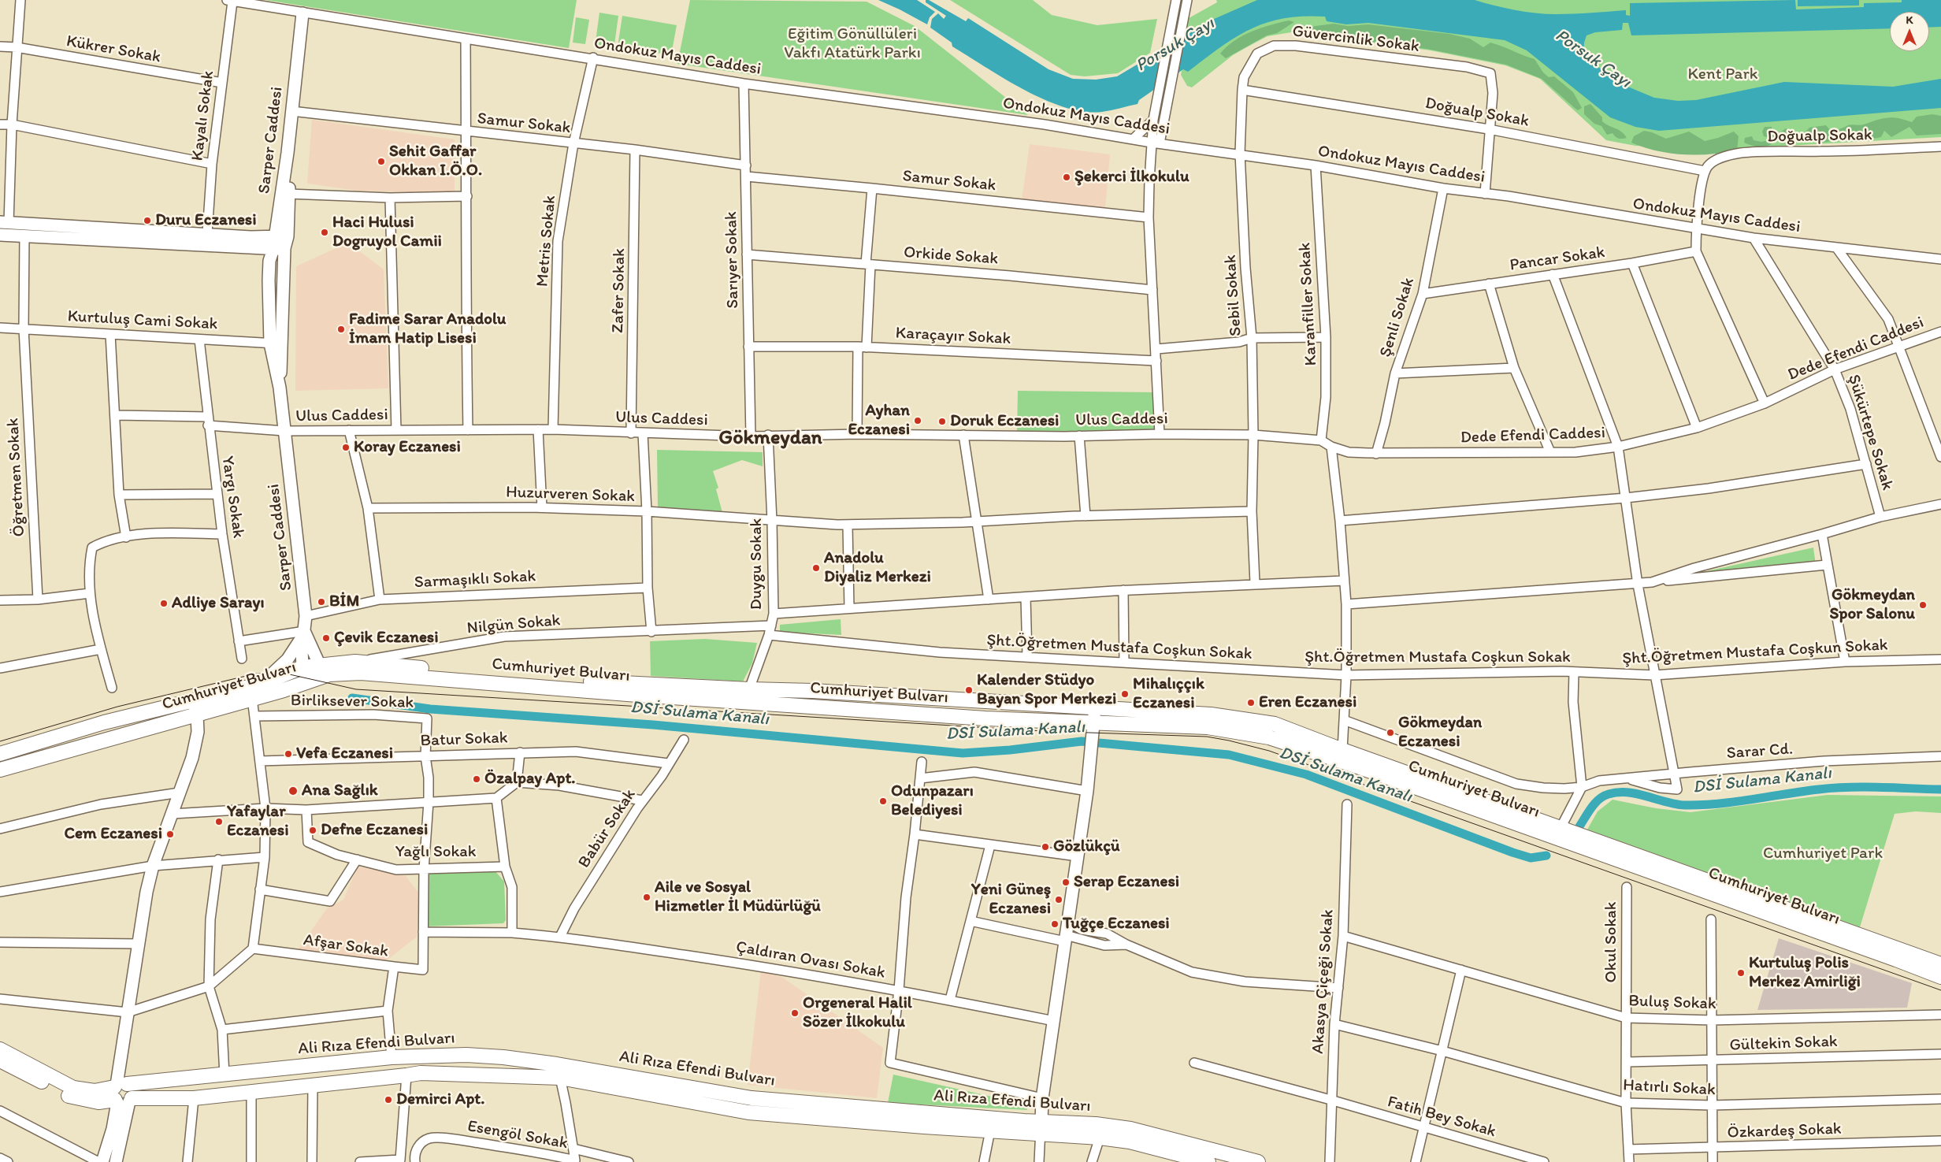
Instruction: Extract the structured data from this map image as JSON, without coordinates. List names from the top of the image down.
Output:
{
  "streets": {
    "main road": ["Sarper Caddesi", "Cumhuriyet Bulvarı", "Ali Rıza Efendi Bulvarı"],
    "street": [
      "Güvercinlik Sokak",
      "Kükrer Sokak",
      "Ondokuz Mayıs Caddesi",
      "Doğualp Sokak",
      "Kayalı Sokak",
      "Samur Sokak",
      "Metris Sokak",
      "Orkide Sokak",
      "Pancar Sokak",
      "Sarıyer Sokak",
      "Zafer Sokak",
      "Sebil Sokak",
      "Karanfiller Sokak",
      "Şenli Sokak",
      "Kurtuluş Cami Sokak",
      "Karaçayır Sokak",
      "Dede Efendi Caddesi",
      "Ulus Caddesi",
      "Şükürtepe Sokak",
      "Öğretmen Sokak",
      "Huzurveren Sokak",
      "Yargı Sokak",
      "Duygu Sokak",
      "Sarmaşıklı Sokak",
      "Nilgün Sokak",
      "Şht.Öğretmen Mustafa Coşkun Sokak",
      "Birliksever Sokak",
      "Batur Sokak",
      "Sarar Cd.",
      "Babür Sokak",
      "Yağlı Sokak",
      "Okul Sokak",
      "Afşar Sokak",
      "Çaldıran Ovası Sokak",
      "Akasya Çiçeği Sokak",
      "Buluş Sokak",
      "Gültekin Sokak",
      "Hatırlı Sokak",
      "Fatih Bey Sokak",
      "Özkardeş Sokak",
      "Esengöl Sokak"
    ]
  },
  "crossings": [
    ["Güvercinlik Sokak", "Ondokuz Mayıs Caddesi"],
    ["Güvercinlik Sokak", "Doğualp Sokak"],
    ["Güvercinlik Sokak", "Sebil Sokak"],
    ["Kükrer Sokak", "Kayalı Sokak"],
    ["Ondokuz Mayıs Caddesi", "Kayalı Sokak"],
    ["Ondokuz Mayıs Caddesi", "Sarper Caddesi"],
    ["Ondokuz Mayıs Caddesi", "Metris Sokak"],
    ["Ondokuz Mayıs Caddesi", "Sarıyer Sokak"],
    ["Ondokuz Mayıs Caddesi", "Sebil Sokak"],
    ["Ondokuz Mayıs Caddesi", "Karanfiller Sokak"],
    ["Ondokuz Mayıs Caddesi", "Şenli Sokak"],
    ["Ondokuz Mayıs Caddesi", "Şükürtepe Sokak"],
    ["Samur Sokak", "Sarper Caddesi"],
    ["Samur Sokak", "Metris Sokak"],
    ["Samur Sokak", "Sarıyer Sokak"],
    ["Samur Sokak", "Zafer Sokak"],
    ["Sarper Caddesi", "Kurtuluş Cami Sokak"],
    ["Sarper Caddesi", "Ulus Caddesi"],
    ["Sarper Caddesi", "Sarmaşıklı Sokak"],
    ["Sarper Caddesi", "Cumhuriyet Bulvarı"],
    ["Metris Sokak", "Ulus Caddesi"],
    ["Orkide Sokak", "Sarıyer Sokak"],
    ["Pancar Sokak", "Şenli Sokak"],
    ["Sarıyer Sokak", "Karaçayır Sokak"],
    ["Sarıyer Sokak", "Ulus Caddesi"],
    ["Zafer Sokak", "Ulus Caddesi"],
    ["Sebil Sokak", "Ulus Caddesi"],
    ["Sebil Sokak", "Huzurveren Sokak"],
    ["Karanfiller Sokak", "Dede Efendi Caddesi"],
    ["Karanfiller Sokak", "Ulus Caddesi"],
    ["Şenli Sokak", "Dede Efendi Caddesi"],
    ["Kurtuluş Cami Sokak", "Öğretmen Sokak"],
    ["Kurtuluş Cami Sokak", "Yargı Sokak"],
    ["Dede Efendi Caddesi", "Ulus Caddesi"],
    ["Dede Efendi Caddesi", "Şükürtepe Sokak"],
    ["Ulus Caddesi", "Yargı Sokak"],
    ["Ulus Caddesi", "Duygu Sokak"],
    ["Huzurveren Sokak", "Duygu Sokak"],
    ["Duygu Sokak", "Şht.Öğretmen Mustafa Coşkun Sokak"],
    ["Duygu Sokak", "Cumhuriyet Bulvarı"],
    ["Nilgün Sokak", "Şht.Öğretmen Mustafa Coşkun Sokak"],
    ["Nilgün Sokak", "Cumhuriyet Bulvarı"],
    ["Birliksever Sokak", "Batur Sokak"],
    ["Birliksever Sokak", "Yağlı Sokak"],
    ["Birliksever Sokak", "Afşar Sokak"],
    ["Birliksever Sokak", "Çaldıran Ovası Sokak"],
    ["Batur Sokak", "Babür Sokak"],
    ["Babür Sokak", "Çaldıran Ovası Sokak"],
    ["Okul Sokak", "Buluş Sokak"],
    ["Okul Sokak", "Gültekin Sokak"],
    ["Okul Sokak", "Hatırlı Sokak"],
    ["Okul Sokak", "Özkardeş Sokak"],
    ["Afşar Sokak", "Ali Rıza Efendi Bulvarı"],
    ["Akasya Çiçeği Sokak", "Buluş Sokak"],
    ["Akasya Çiçeği Sokak", "Hatırlı Sokak"],
    ["Akasya Çiçeği Sokak", "Fatih Bey Sokak"],
    ["Ali Rıza Efendi Bulvarı", "Esengöl Sokak"]
  ],
  "districts": ["Gökmeydan"],
  "water": ["Porsuk Çayı", "DSİ Sulama Kanalı"],
  "parks": ["Eğitim Gönüllüleri Vakfı Atatürk Parkı", "Kent Park", "Cumhuriyet Park"],
  "places": [
    "Sehit Gaffar Okkan I.Ö.O.",
    "Şekerci İlkokulu",
    "Duru Eczanesi",
    "Haci Hulusi Dogruyol Camii",
    "Fadime Sarar Anadolu İmam Hatip Lisesi",
    "Ayhan Eczanesi",
    "Doruk Eczanesi",
    "Koray Eczanesi",
    "Anadolu Diyaliz Merkezi",
    "BİM",
    "Adliye Sarayı",
    "Gökmeydan Spor Salonu",
    "Çevik Eczanesi",
    "Kalender Stüdyo Bayan Spor Merkezi",
    "Mihalıççık Eczanesi",
    "Eren Eczanesi",
    "Gökmeydan Eczanesi",
    "Vefa Eczanesi",
    "Özalpay Apt.",
    "Ana Sağlık",
    "Odunpazarı Belediyesi",
    "Yafaylar Eczanesi",
    "Defne Eczanesi",
    "Cem Eczanesi",
    "Gözlükçü",
    "Serap Eczanesi",
    "Aile ve Sosyal Hizmetler İl Müdürlüğü",
    "Yeni Güneş Eczanesi",
    "Tuğçe Eczanesi",
    "Kurtuluş Polis Merkez Amirliği",
    "Orgeneral Halil Sözer İlkokulu",
    "Demirci Apt."
  ],
  "north": "top"
}
